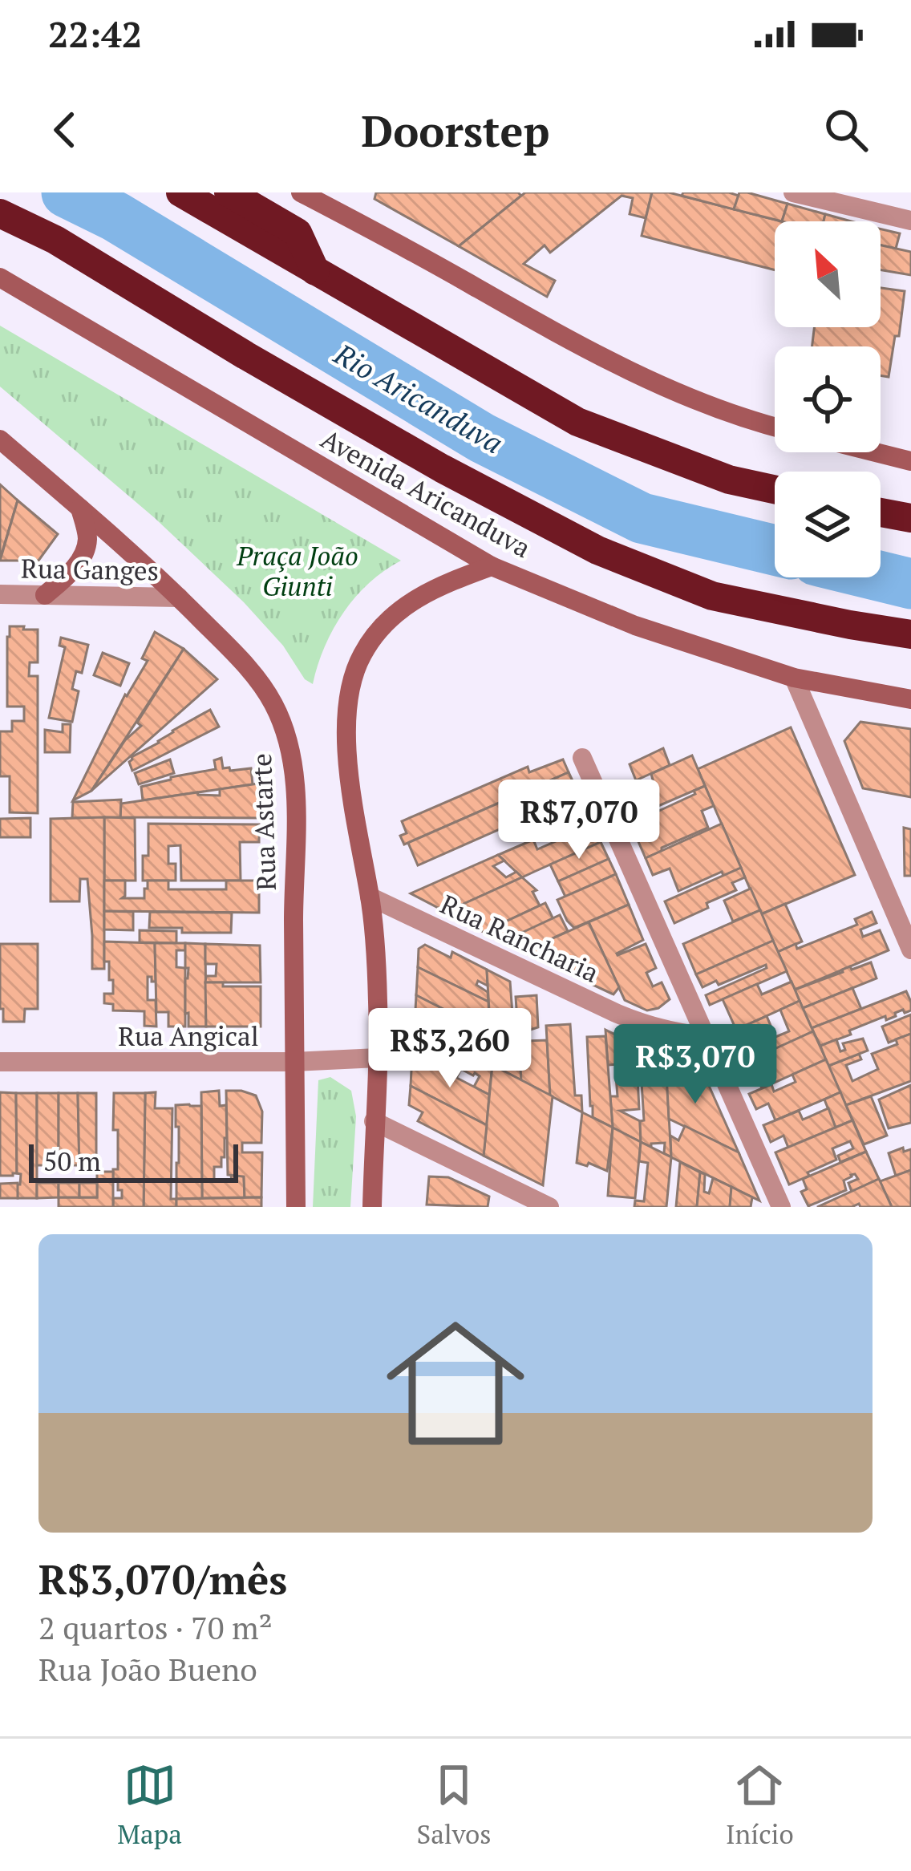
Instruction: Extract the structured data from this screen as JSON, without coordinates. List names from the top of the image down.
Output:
{
  "streets": {
    "main road": ["Avenida Aricanduva", "Rua Astarte"],
    "street": ["Rua Ganges", "Rua Rancharia", "Rua Angical"]
  },
  "crossings": [
    ["Rua Ganges", "Rua Astarte"],
    ["Rua Astarte", "Rua Angical"]
  ],
  "water": ["Rio Aricanduva"],
  "parks": ["Praça João Giunti"],
  "scale_bar": "50 m",
  "north": "top left",
  "page": {
    "status": "22:42",
    "header": "Doorstep",
    "price": ["R$7,070", "R$3,260", "R$3,070"],
    "scale": "50 m",
    "list": [
      {
        "name": "R$3,070/mês",
        "note": "2 quartos · 70 m² · Rua João Bueno"
      }
    ],
    "tabs": ["Mapa", "Salvos", "Início"]
  }
}
